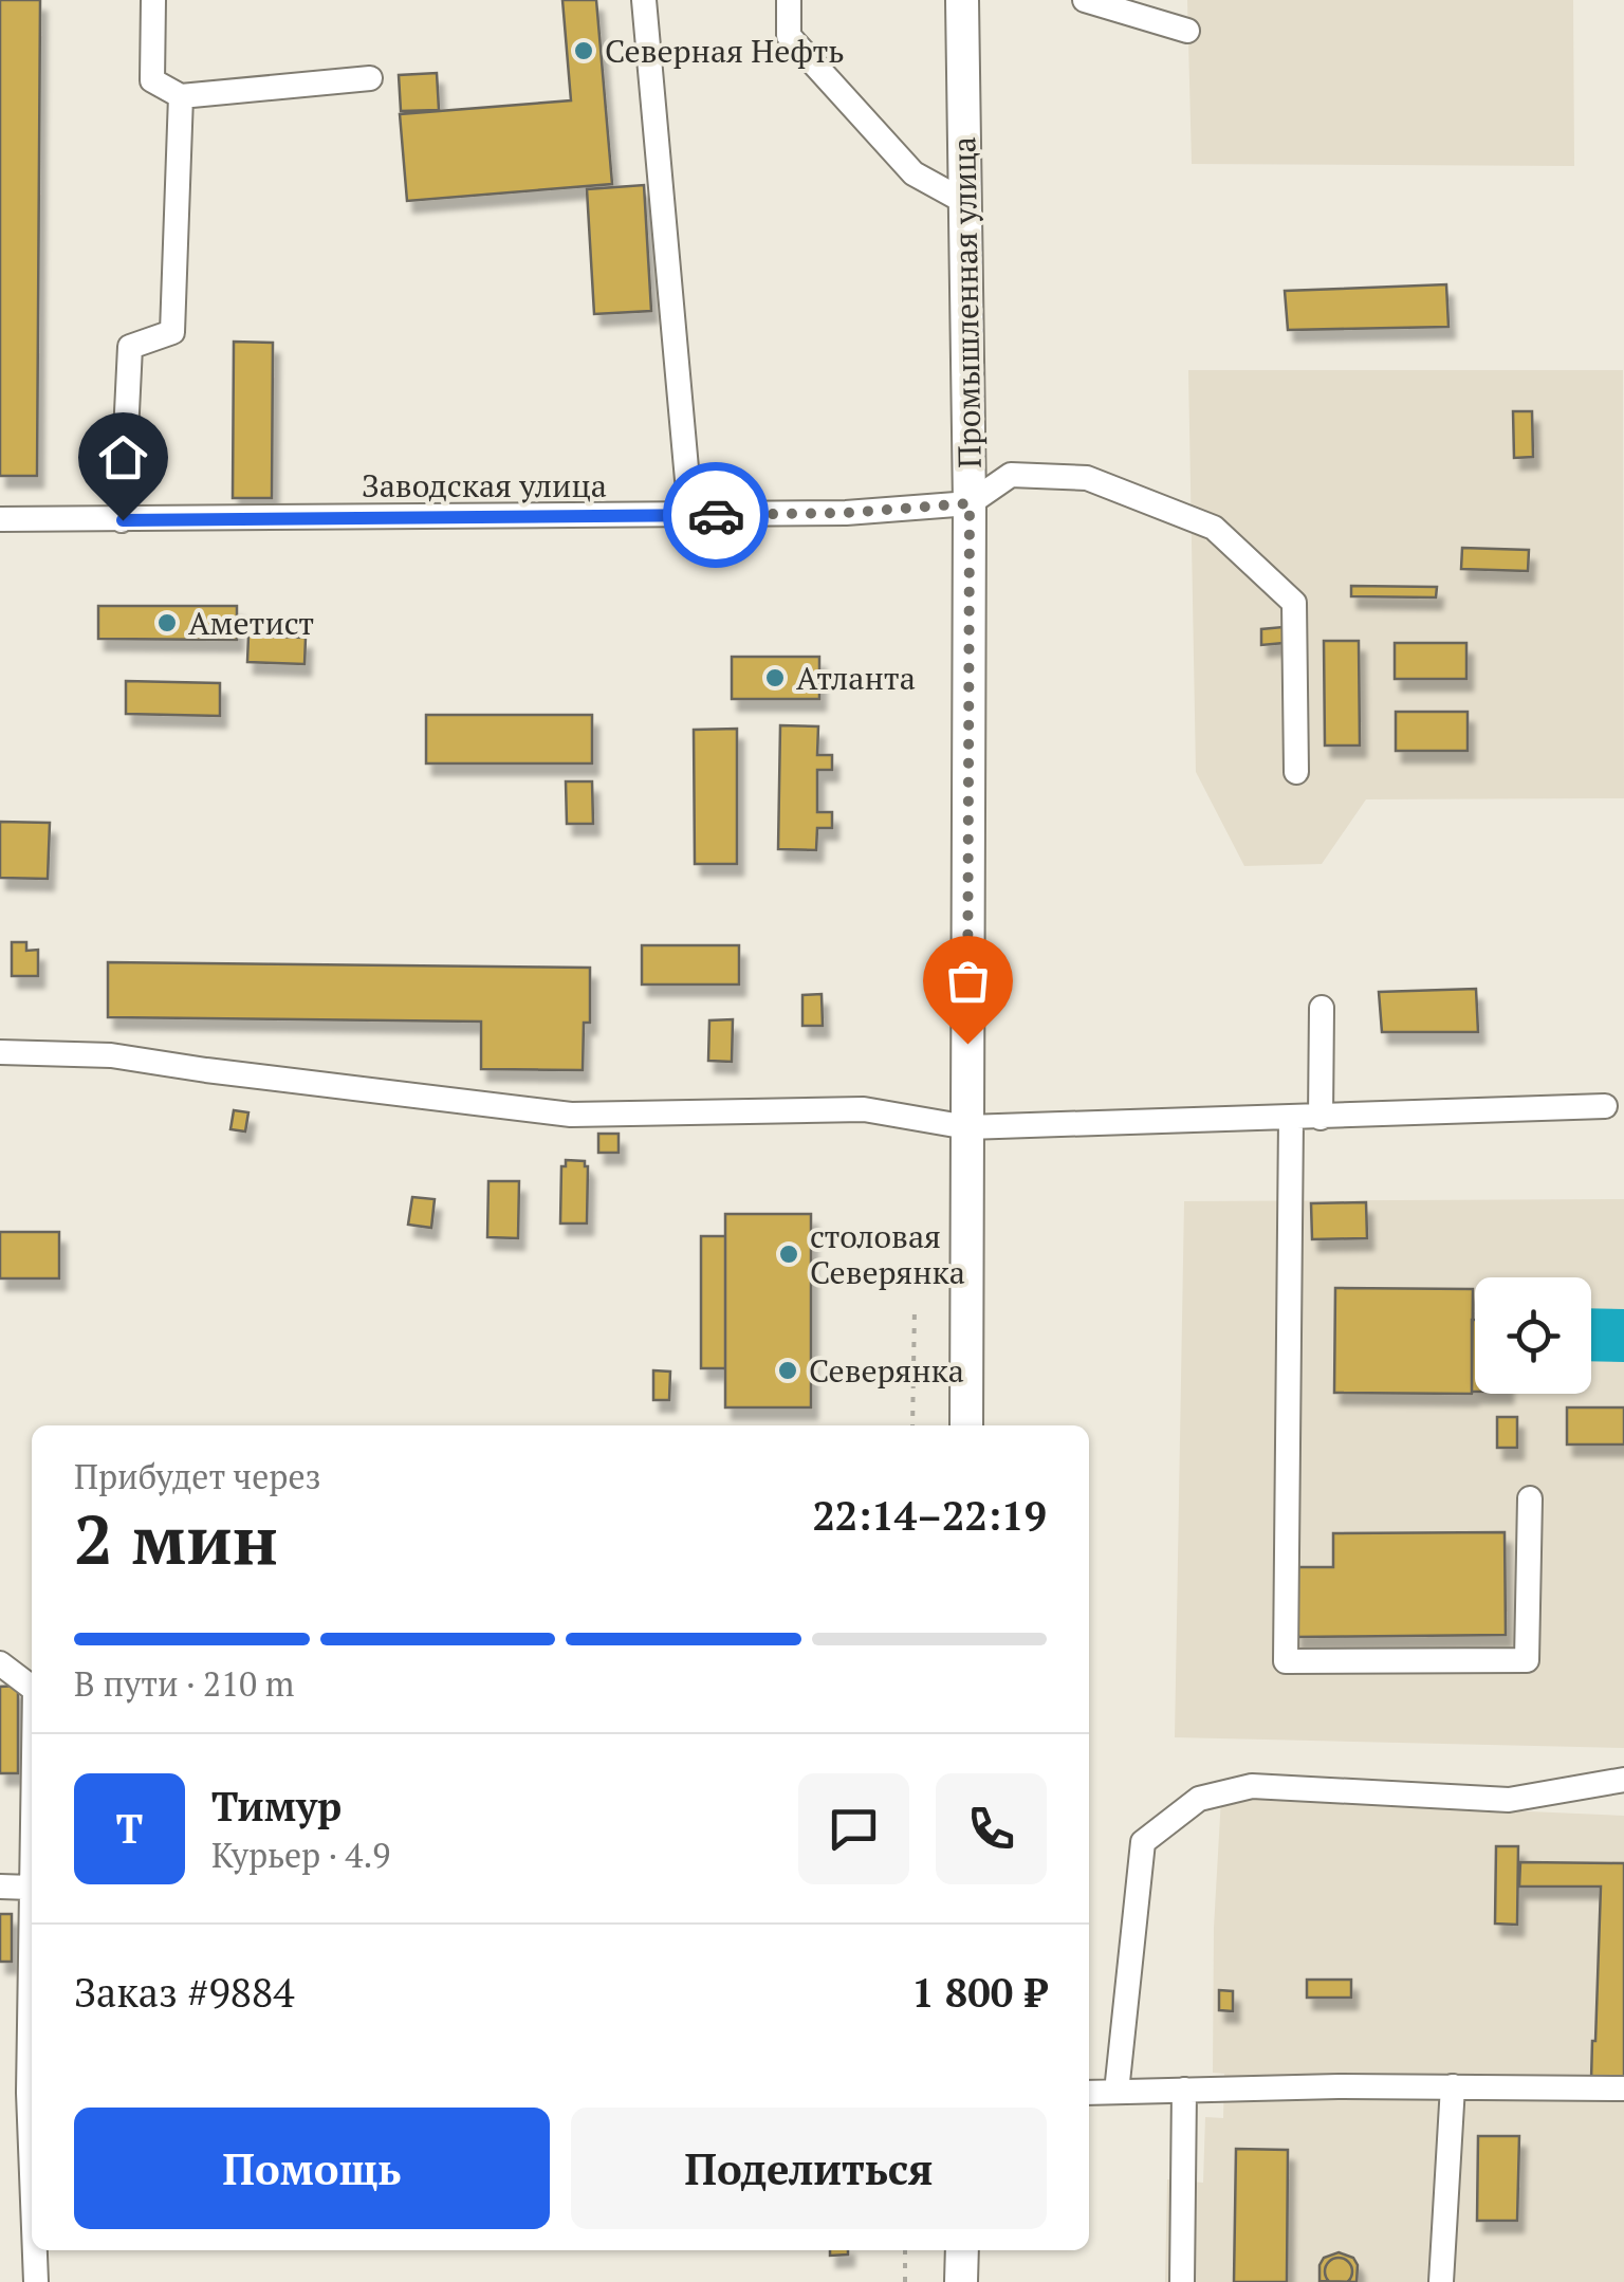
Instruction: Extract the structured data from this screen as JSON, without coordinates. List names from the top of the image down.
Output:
{
  "streets": {
    "main road": ["Промышленная улица"],
    "street": ["Заводская улица"]
  },
  "crossings": [
    ["Промышленная улица", "Заводская улица"]
  ],
  "places": [
    "Северная Нефть",
    "Аметист",
    "Атланта",
    "столовая Северянка",
    "Северянка"
  ],
  "page": {
    "heading": ["2 мин", "Прибудет через", "22:14–22:19"],
    "panel": [
      "Тимур",
      "Курьер · 4.9",
      "Заказ #9884",
      "1 800 ₽"
    ],
    "bar": "В пути · 210 m",
    "round": "Т",
    "buttons": ["Помощь", "Поделиться"]
  }
}
